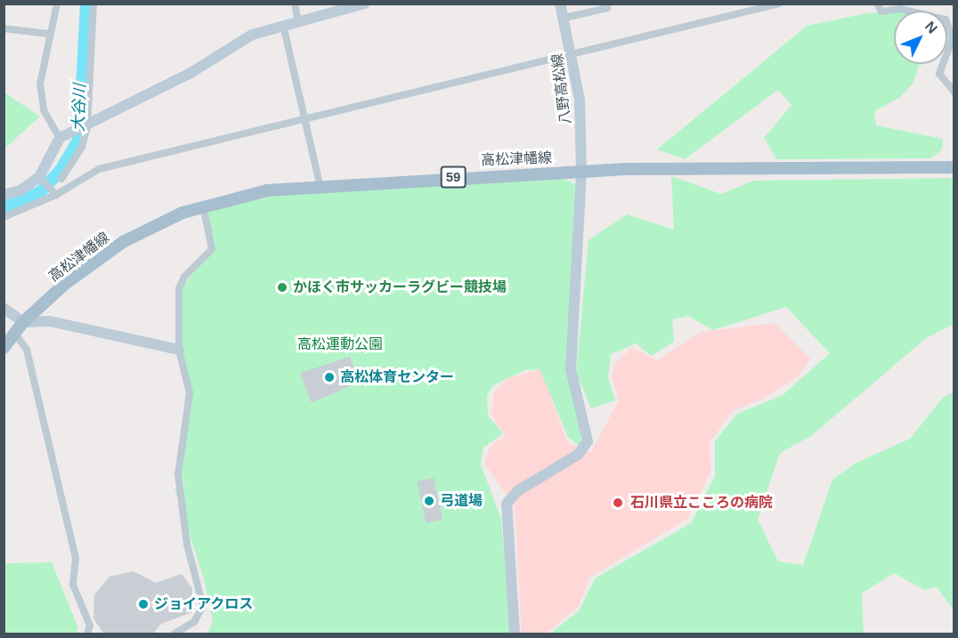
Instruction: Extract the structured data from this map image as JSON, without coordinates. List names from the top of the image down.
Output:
{
  "streets": {
    "main road": ["高松津幡線", "59"],
    "street": ["八野高松線"]
  },
  "crossings": [
    ["八野高松線", "高松津幡線"]
  ],
  "water": ["大谷川"],
  "parks": ["高松運動公園"],
  "places": [
    "かほく市サッカーラグビー競技場",
    "高松体育センター",
    "弓道場",
    "石川県立こころの病院",
    "ジョイアクロス"
  ],
  "north": "top right"
}
